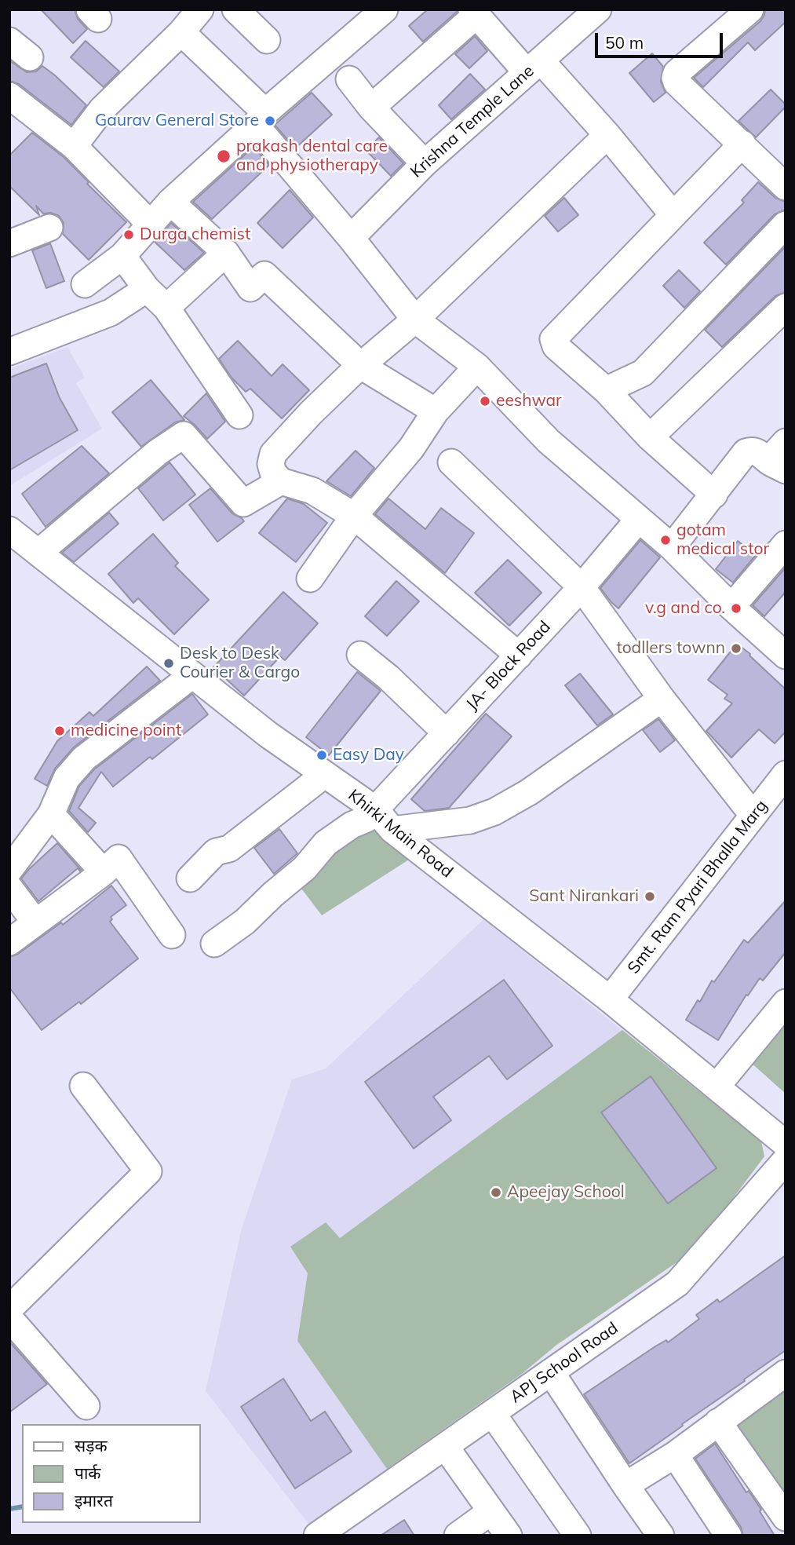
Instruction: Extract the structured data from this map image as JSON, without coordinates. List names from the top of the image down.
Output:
{
  "streets": {
    "street": [
      "Krishna Temple Lane",
      "JA- Block Road",
      "Khirki Main Road",
      "Smt. Ram Pyari Bhalla Marg",
      "APJ School Road"
    ]
  },
  "crossings": [
    ["JA- Block Road", "Khirki Main Road"],
    ["Khirki Main Road", "Smt. Ram Pyari Bhalla Marg"]
  ],
  "places": [
    "Gaurav General Store",
    "prakash dental care and physiotherapy",
    "Durga chemist",
    "eeshwar",
    "gotam medical stor",
    "v.g and co.",
    "todllers townn",
    "Desk to Desk Courier & Cargo",
    "medicine point",
    "Easy Day",
    "Sant Nirankari",
    "Apeejay School"
  ],
  "legend": ["सड़क", "पार्क", "इमारत"],
  "scale_bar": "50 m"
}
